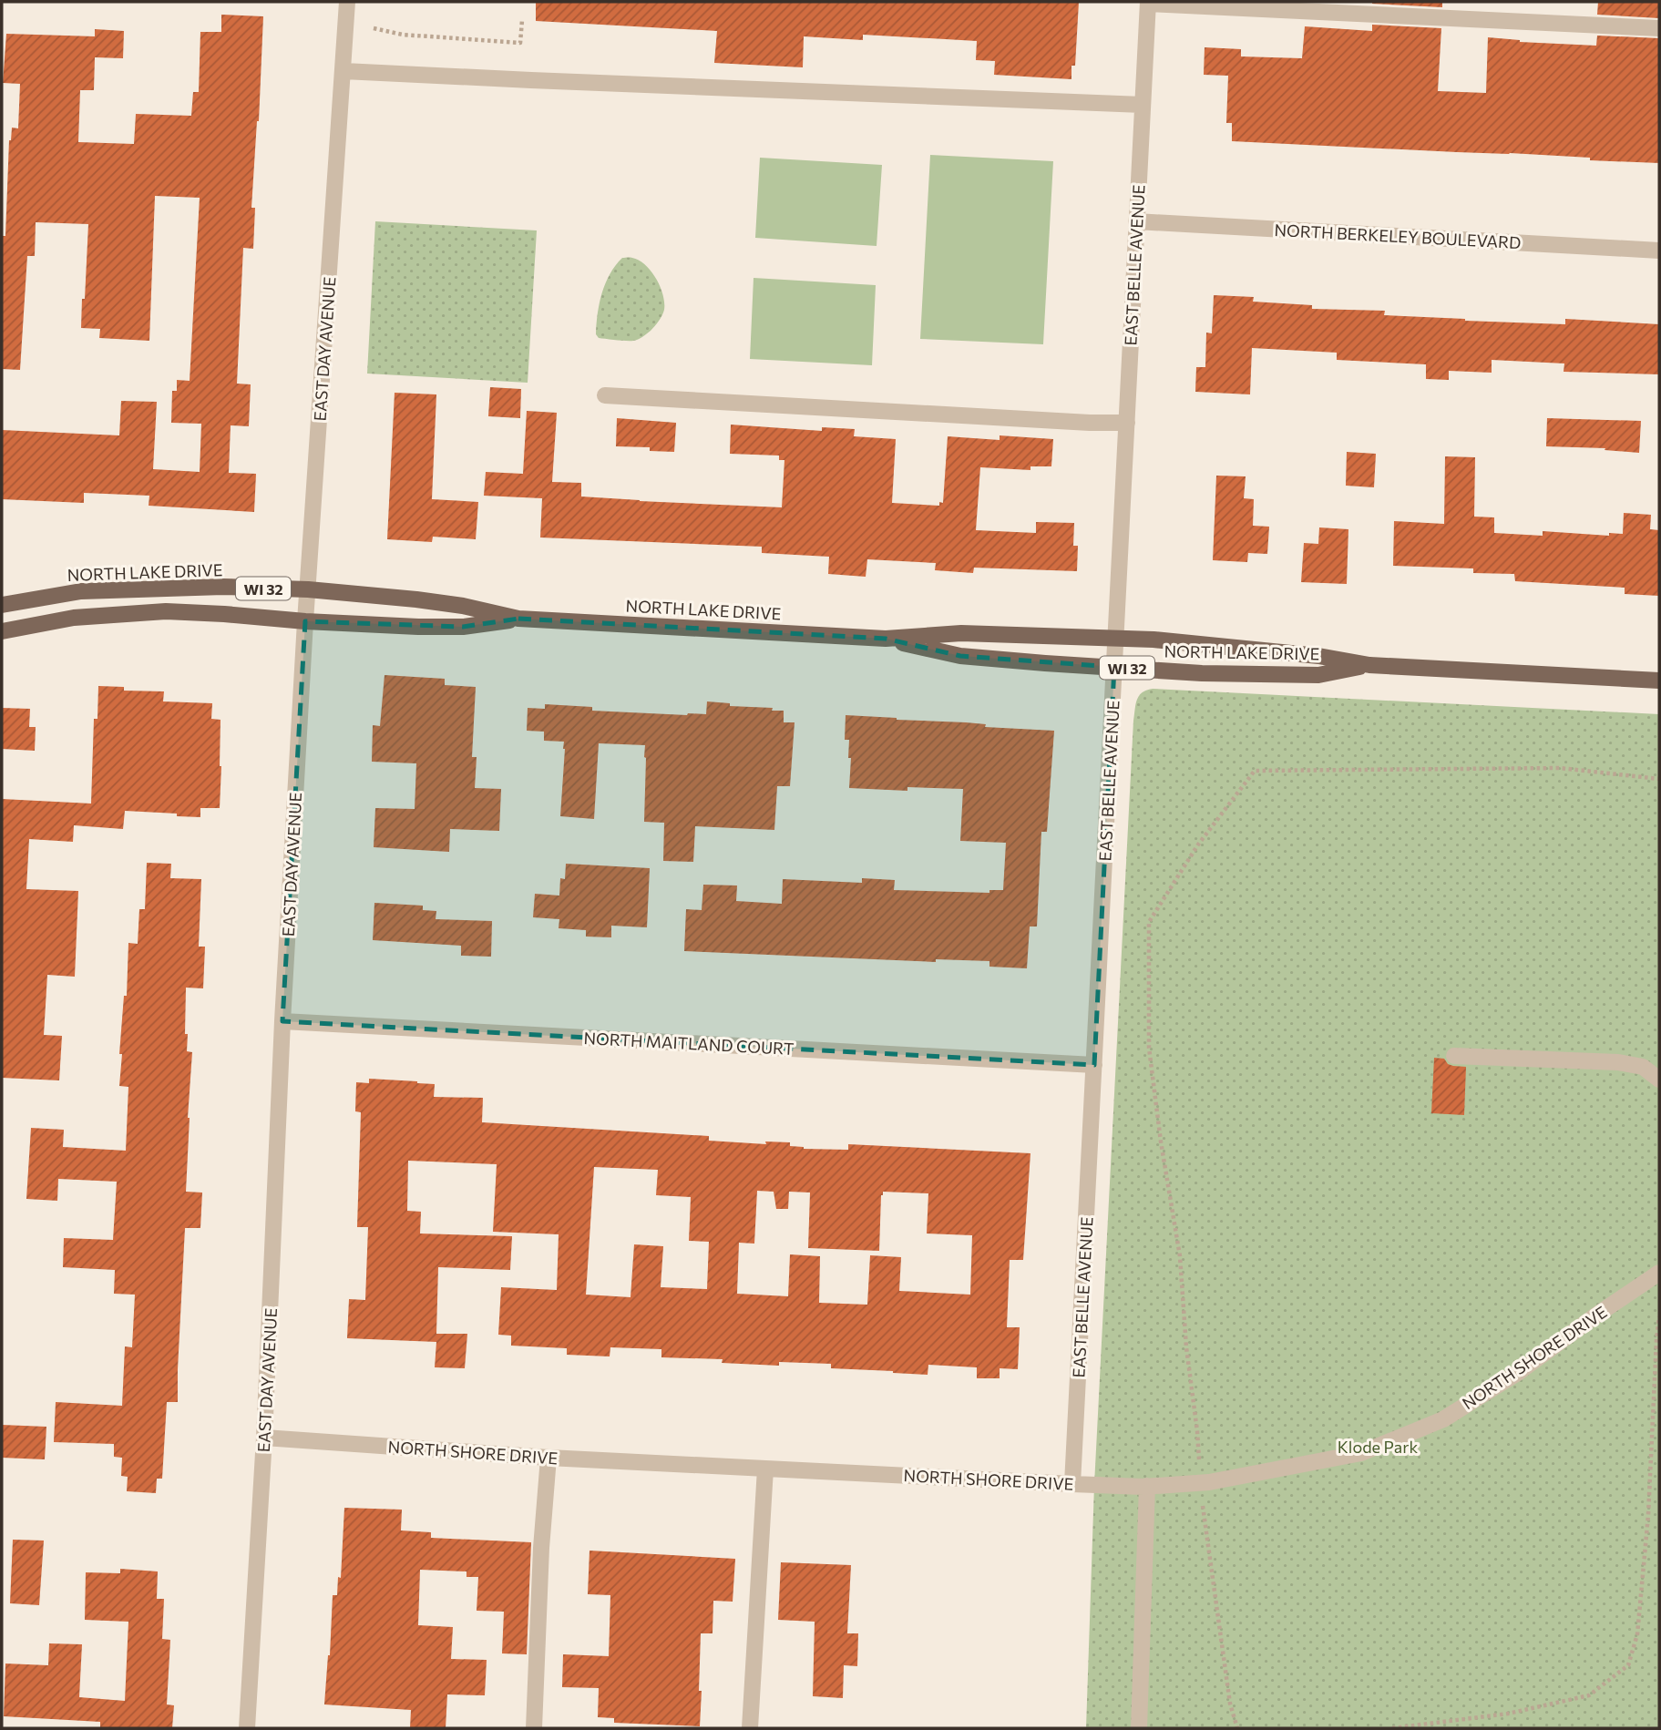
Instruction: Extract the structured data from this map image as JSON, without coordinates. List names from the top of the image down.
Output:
{
  "streets": {
    "main road": ["NORTH LAKE DRIVE", "WI 32"],
    "street": [
      "NORTH BERKELEY BOULEVARD",
      "EAST BELLE AVENUE",
      "EAST DAY AVENUE",
      "NORTH MAITLAND COURT",
      "NORTH SHORE DRIVE"
    ]
  },
  "crossings": [
    ["NORTH BERKELEY BOULEVARD", "EAST BELLE AVENUE"],
    ["EAST BELLE AVENUE", "NORTH LAKE DRIVE"],
    ["EAST BELLE AVENUE", "NORTH MAITLAND COURT"],
    ["EAST BELLE AVENUE", "NORTH SHORE DRIVE"],
    ["EAST DAY AVENUE", "NORTH LAKE DRIVE"],
    ["EAST DAY AVENUE", "NORTH MAITLAND COURT"],
    ["EAST DAY AVENUE", "NORTH SHORE DRIVE"]
  ],
  "parks": ["Klode Park"]
}
